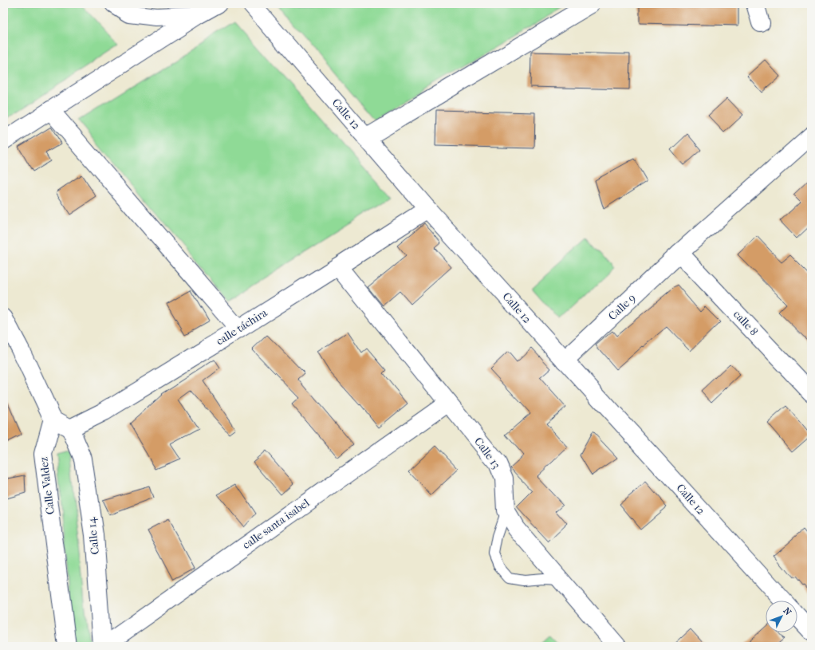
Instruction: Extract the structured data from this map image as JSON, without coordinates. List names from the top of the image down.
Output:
{
  "streets": {
    "street": [
      "Calle 12",
      "Calle 9",
      "calle 8",
      "calle táchira",
      "Calle 13",
      "Calle Valdez",
      "calle santa isabel",
      "Calle 14"
    ]
  },
  "crossings": [
    ["Calle 12", "Calle 9"],
    ["Calle 12", "calle táchira"],
    ["Calle 9", "calle 8"],
    ["calle táchira", "Calle 13"],
    ["calle táchira", "Calle 14"],
    ["Calle 13", "calle santa isabel"],
    ["calle santa isabel", "Calle 14"]
  ],
  "north": "top right"
}
